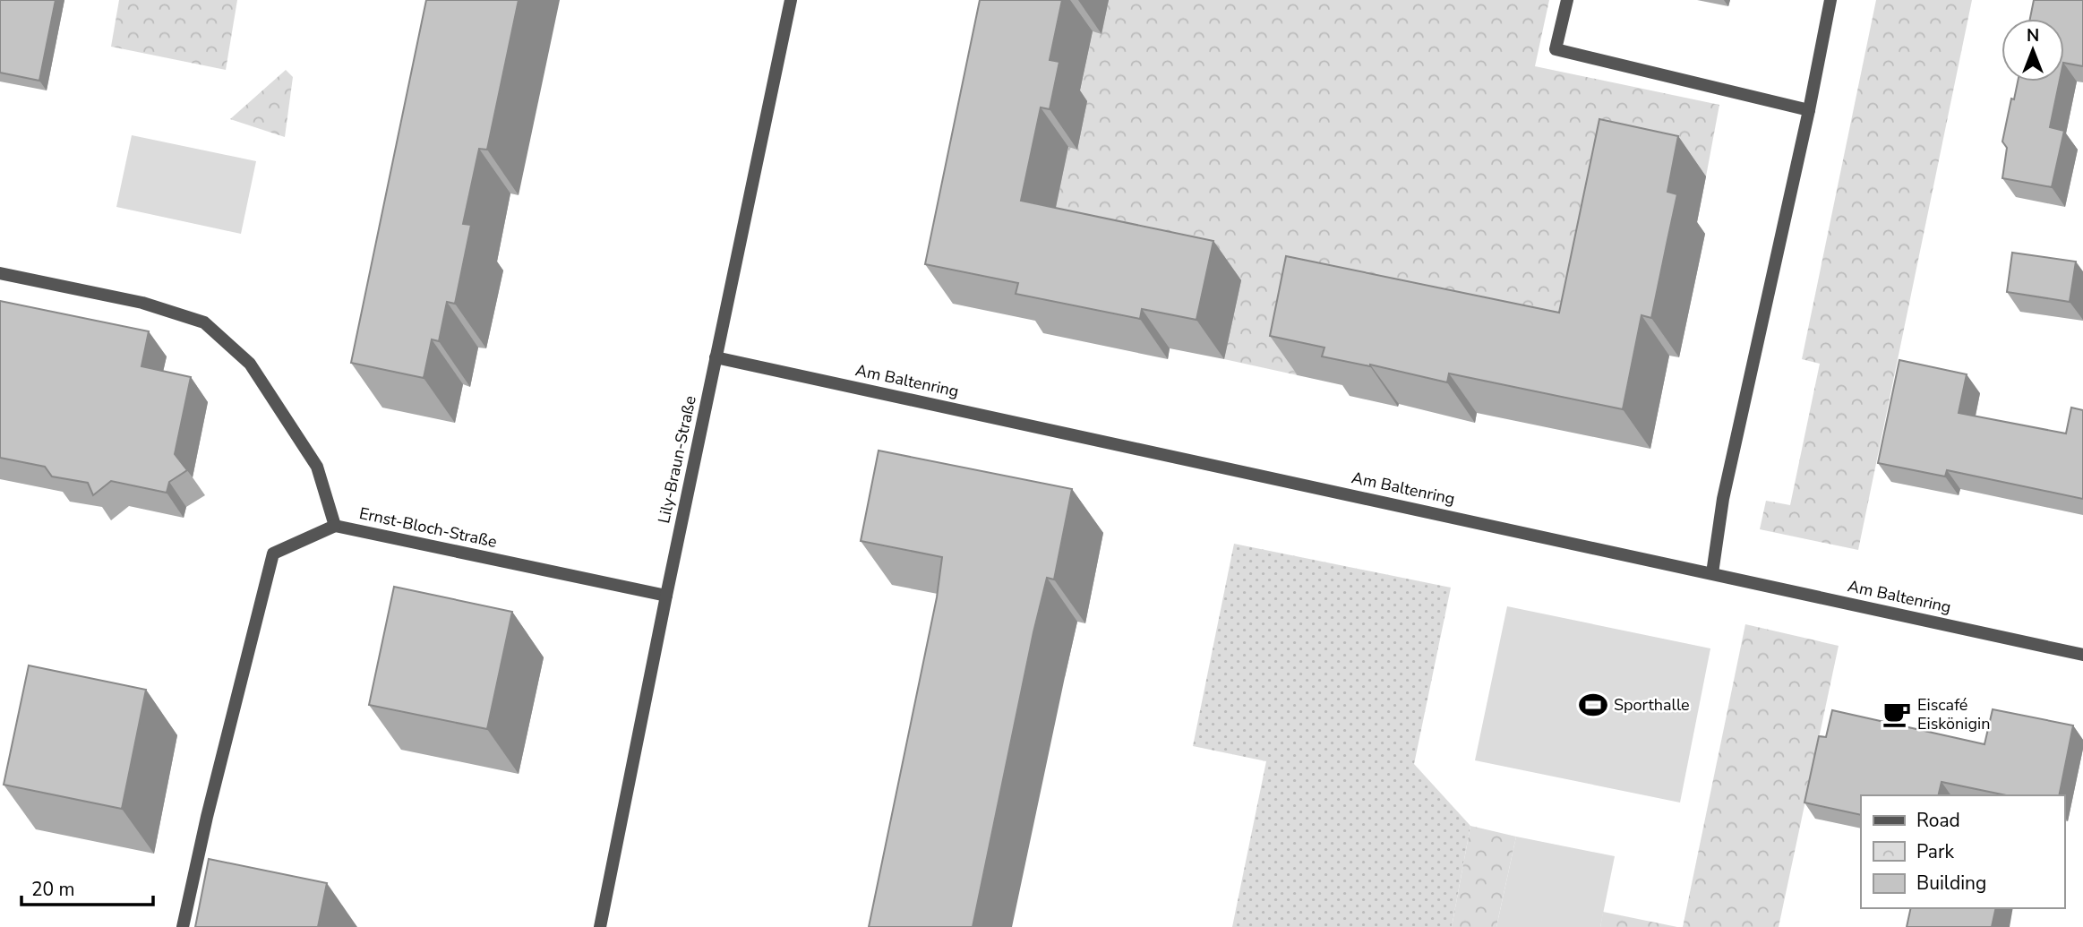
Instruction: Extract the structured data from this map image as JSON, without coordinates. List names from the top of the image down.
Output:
{
  "streets": {
    "street": ["Am Baltenring", "Lily-Braun-Straße", "Ernst-Bloch-Straße"]
  },
  "crossings": [
    ["Am Baltenring", "Lily-Braun-Straße"],
    ["Lily-Braun-Straße", "Ernst-Bloch-Straße"]
  ],
  "places": {
    "sports": ["Sporthalle"],
    "cafe": ["Eiscafé Eiskönigin"]
  },
  "legend": ["Road", "Park", "Building"],
  "scale_bar": "20 m",
  "north": "top"
}
